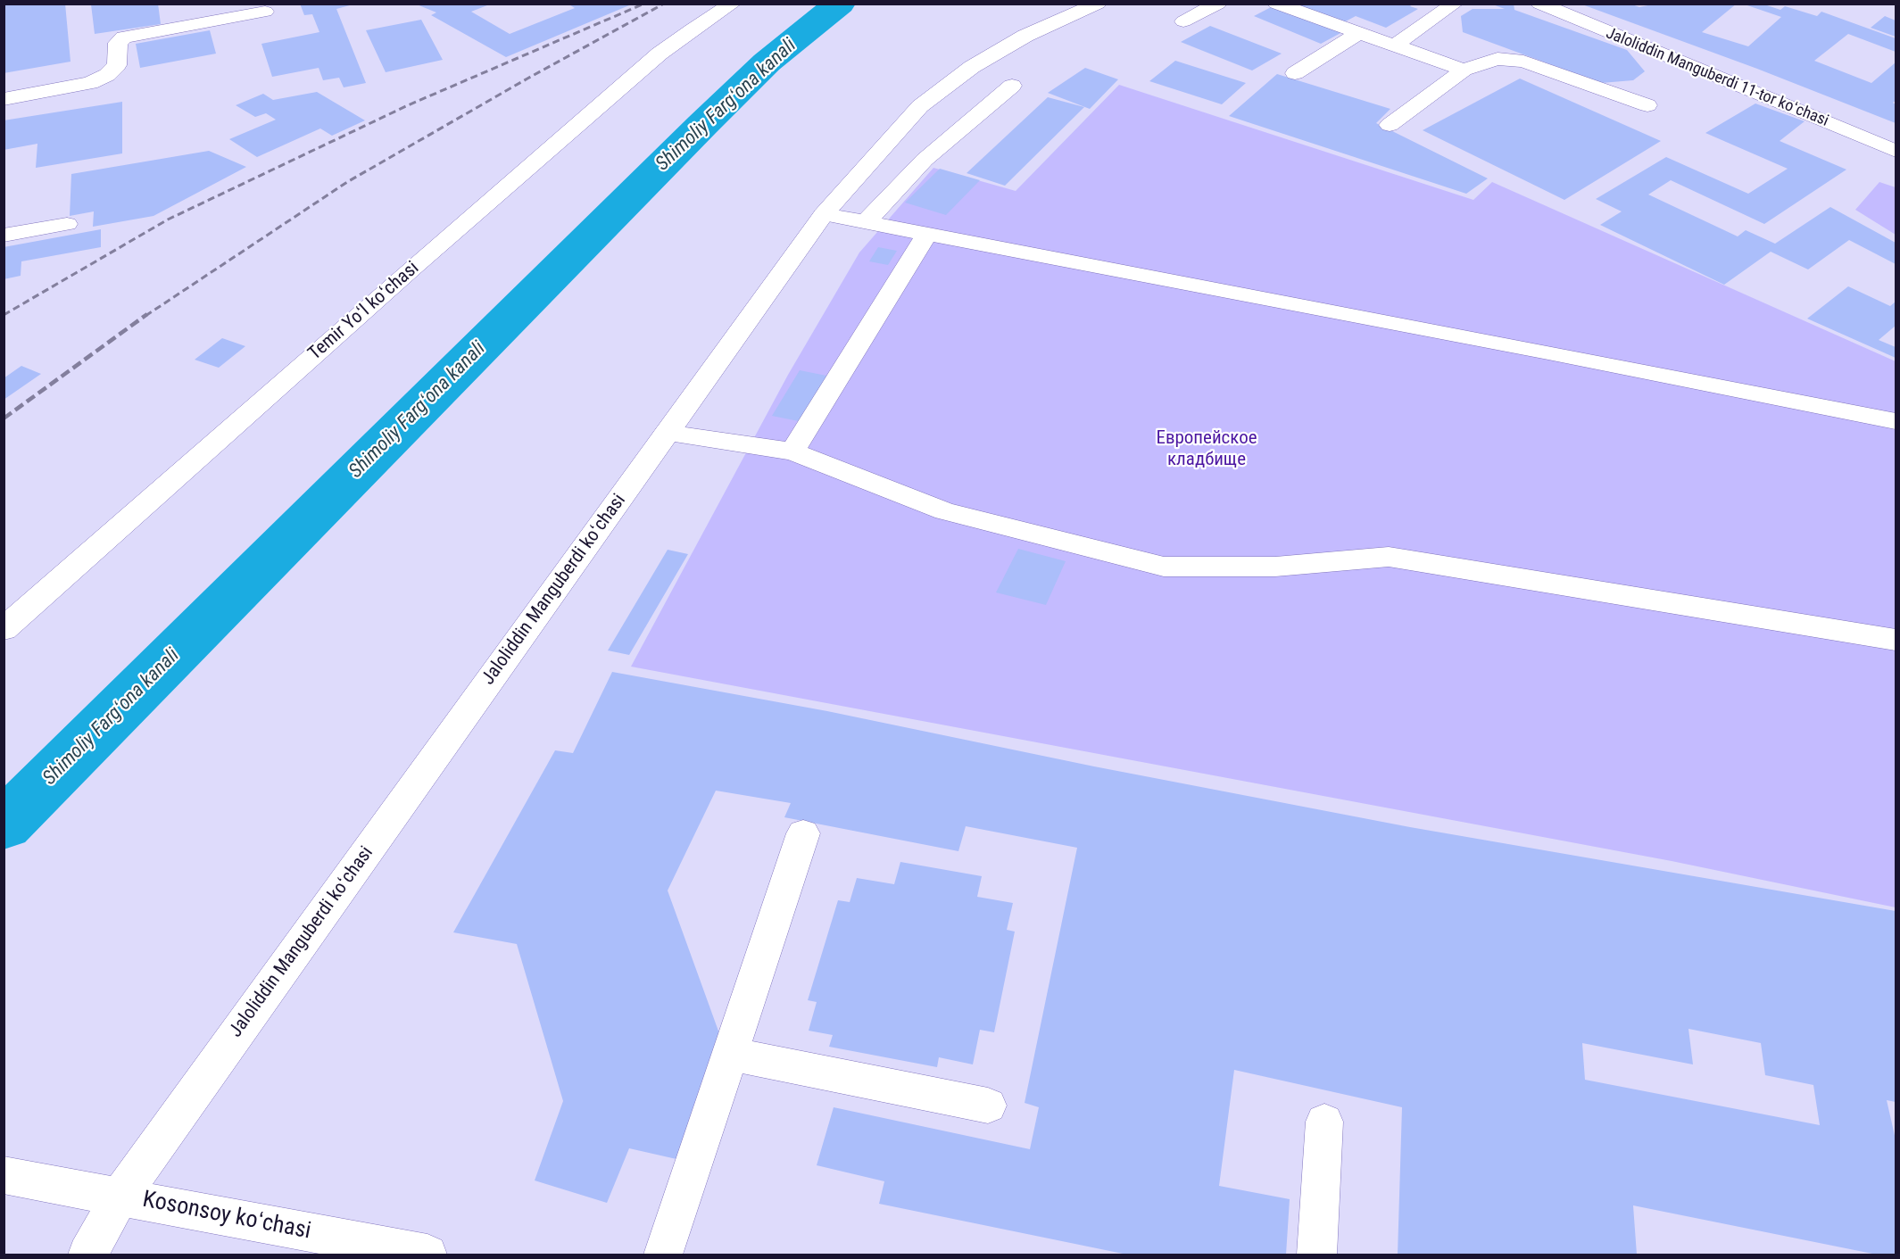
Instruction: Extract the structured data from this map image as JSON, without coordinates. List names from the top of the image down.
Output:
{
  "streets": {
    "street": [
      "Jaloliddin Manguberdi 11-tor koʻchasi",
      "Temir Yoʻl koʻchasi",
      "Jaloliddin Manguberdi koʻchasi",
      "Kosonsoy koʻchasi"
    ]
  },
  "crossings": [
    ["Jaloliddin Manguberdi koʻchasi", "Kosonsoy koʻchasi"]
  ],
  "water": ["Shimoliy Fargʻona kanali"],
  "parks": ["Европейское кладбище"]
}
